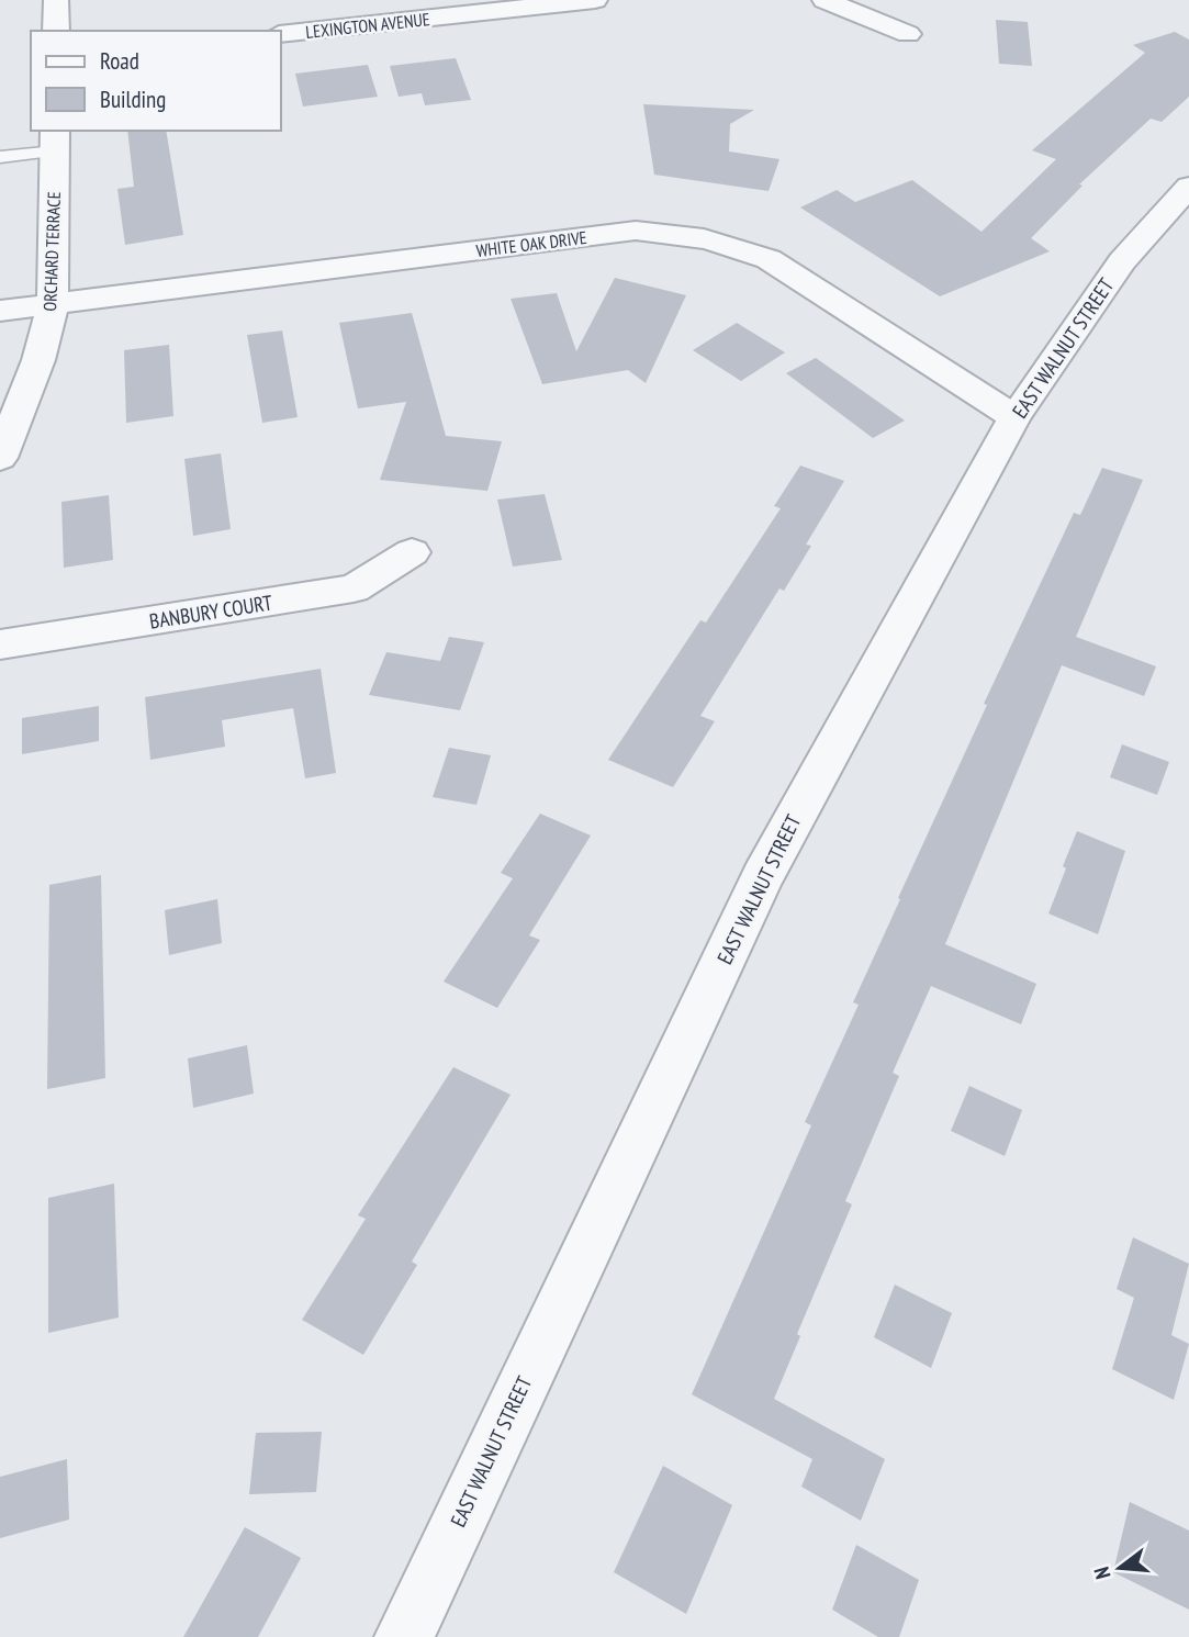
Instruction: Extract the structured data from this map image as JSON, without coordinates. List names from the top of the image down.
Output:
{
  "streets": {
    "street": [
      "LEXINGTON AVENUE",
      "WHITE OAK DRIVE",
      "ORCHARD TERRACE",
      "EAST WALNUT STREET",
      "BANBURY COURT"
    ]
  },
  "crossings": [
    ["WHITE OAK DRIVE", "ORCHARD TERRACE"],
    ["WHITE OAK DRIVE", "EAST WALNUT STREET"]
  ],
  "legend": ["Road", "Building"],
  "north": "left"
}
